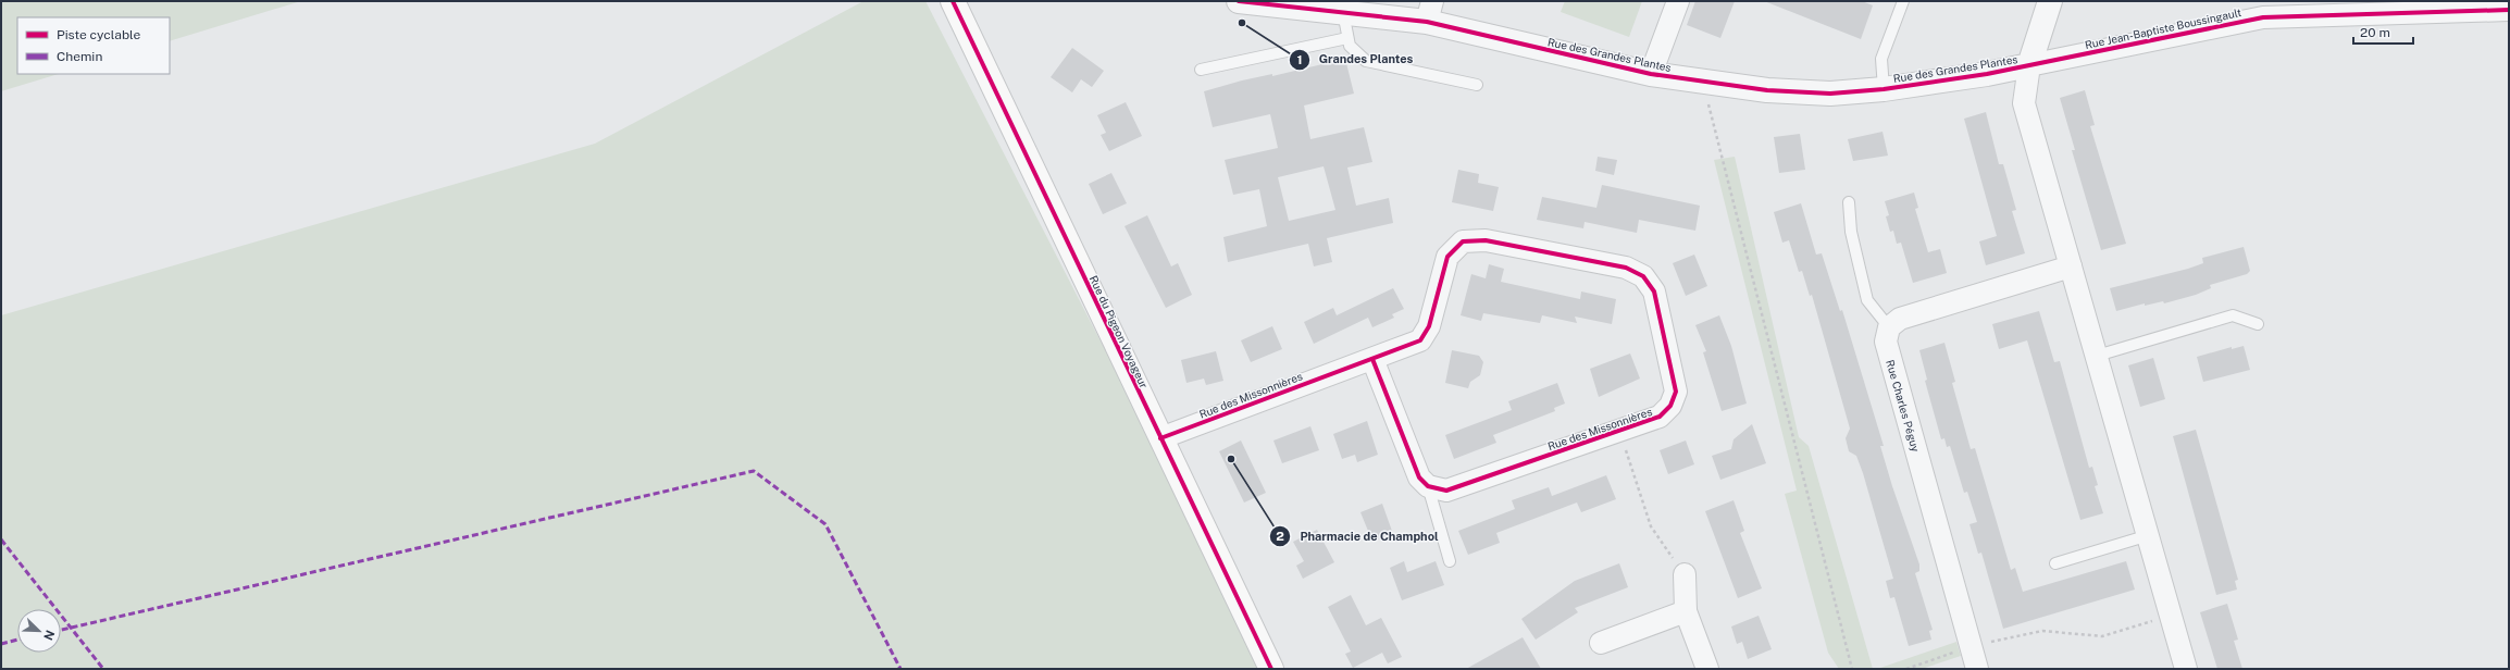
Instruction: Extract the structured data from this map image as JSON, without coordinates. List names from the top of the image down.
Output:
{
  "streets": {
    "main road": ["Rue du Pigeon Voyageur"],
    "street": [
      "Rue Jean-Baptiste Boussingault",
      "Rue des Grandes Plantes",
      "Rue des Missonnières",
      "Rue Charles Péguy"
    ]
  },
  "crossings": [
    ["Rue Jean-Baptiste Boussingault", "Rue des Grandes Plantes"],
    ["Rue du Pigeon Voyageur", "Rue des Missonnières"]
  ],
  "places": ["Grandes Plantes", "Pharmacie de Champhol"],
  "legend": ["Piste cyclable", "Chemin"],
  "scale_bar": "20 m",
  "north": "bottom right"
}
